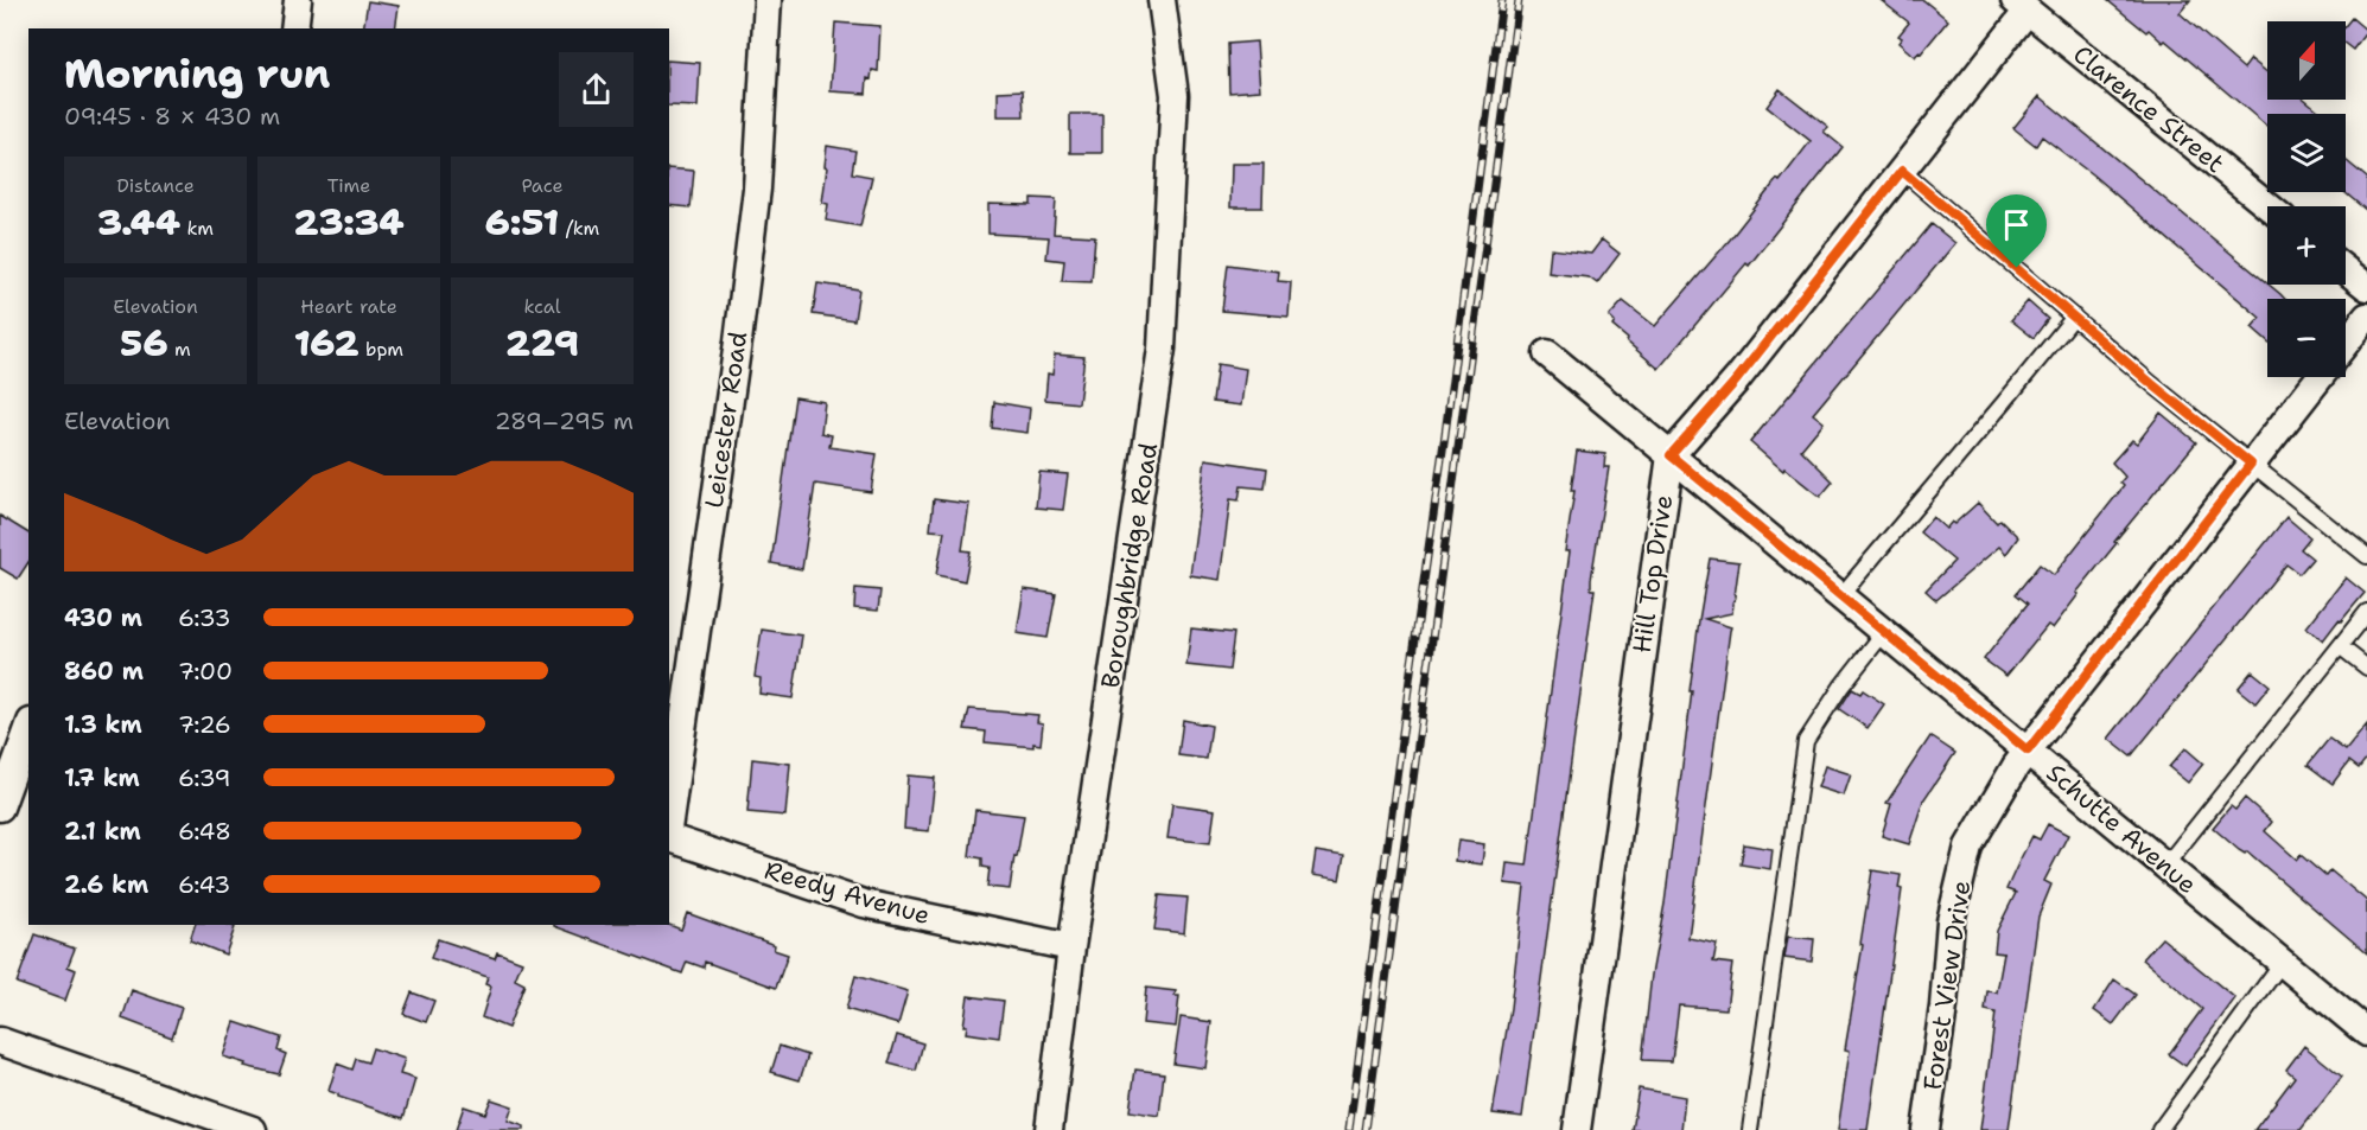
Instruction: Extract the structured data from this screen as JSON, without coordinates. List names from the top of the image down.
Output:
{
  "streets": {
    "street": [
      "Clarence Street",
      "Leicester Road",
      "Boroughbridge Road",
      "Hill Top Drive",
      "Schutte Avenue",
      "Reedy Avenue",
      "Forest View Drive"
    ]
  },
  "crossings": [
    ["Boroughbridge Road", "Reedy Avenue"],
    ["Hill Top Drive", "Schutte Avenue"],
    ["Schutte Avenue", "Forest View Drive"]
  ],
  "north": "top",
  "page": {
    "map_buttons": ["+", "−"],
    "heading": ["Morning run", "09:45 · 8 × 430 m"],
    "stats": [
      ["Distance", "3.44 km"],
      ["Time", "23:34"],
      ["Pace", "6:51 /km"],
      ["Elevation", "56 m"],
      ["Heart rate", "162 bpm"],
      ["kcal", "229"]
    ],
    "chart": ["Elevation", "289–295 m"],
    "list": [
      {
        "name": "430 m",
        "note": "6:33"
      },
      {
        "name": "860 m",
        "note": "7:00"
      },
      {
        "name": "1.3 km",
        "note": "7:26"
      },
      {
        "name": "1.7 km",
        "note": "6:39"
      },
      {
        "name": "2.1 km",
        "note": "6:48"
      },
      {
        "name": "2.6 km",
        "note": "6:43"
      }
    ]
  }
}
